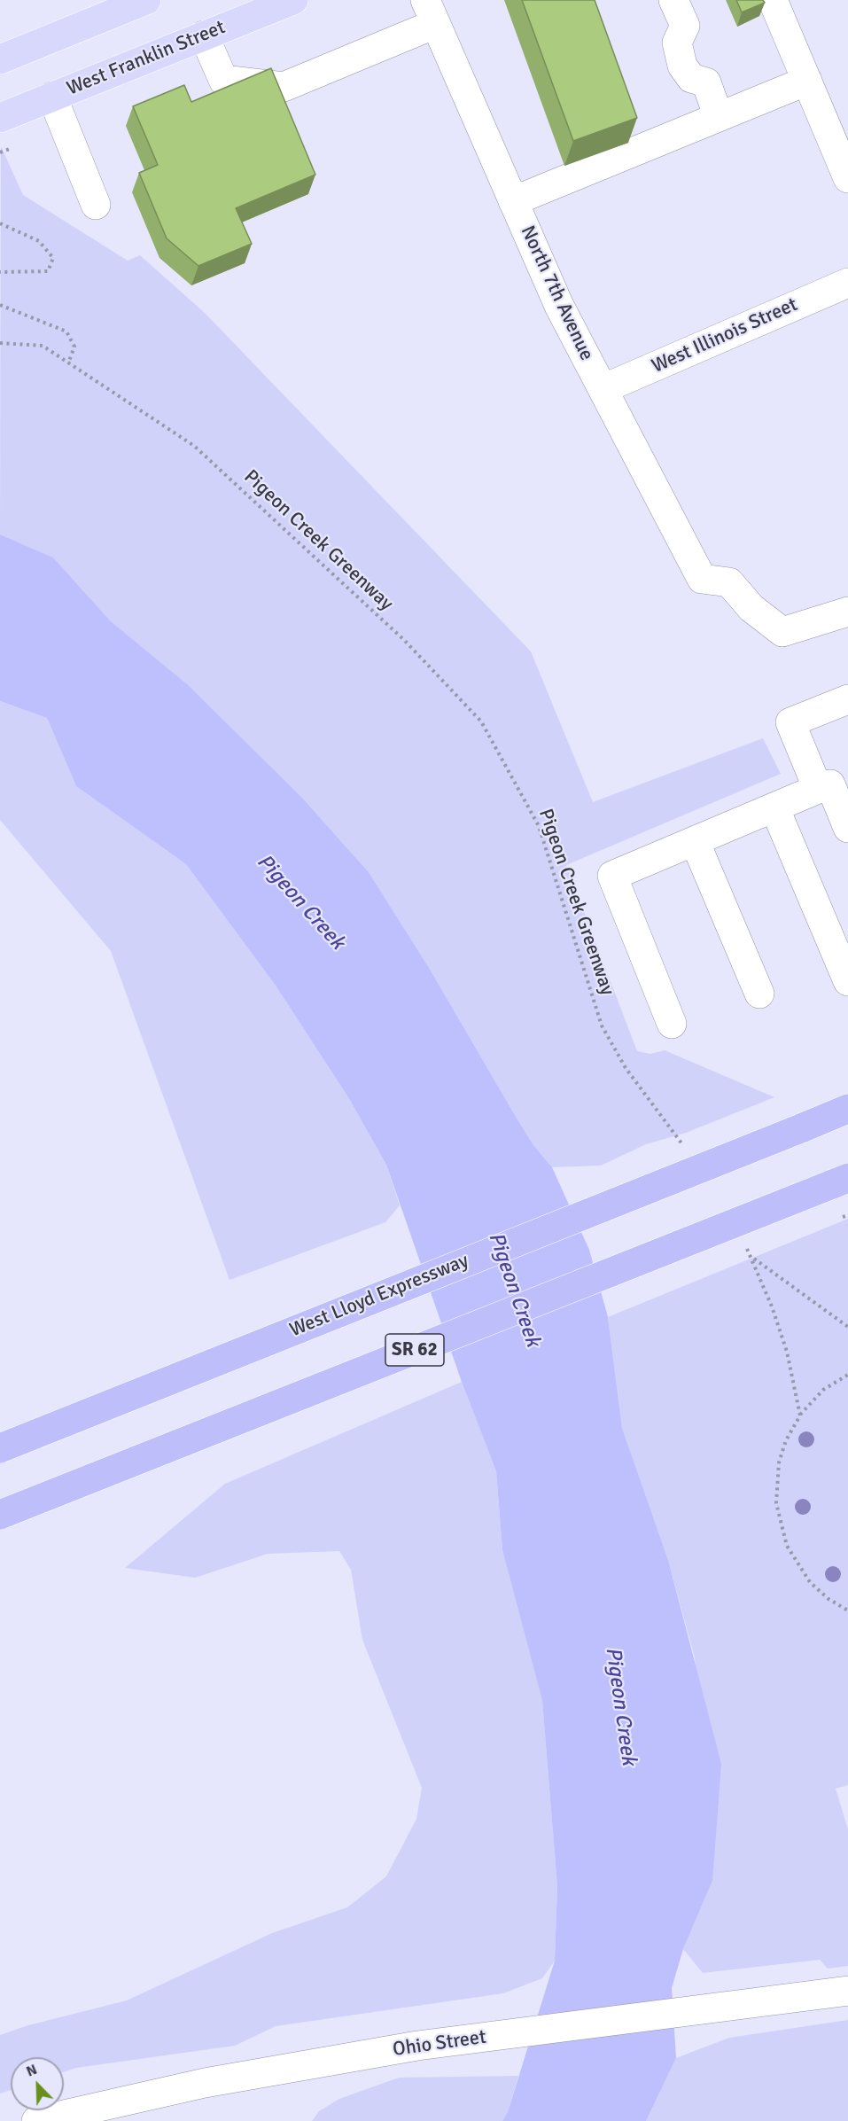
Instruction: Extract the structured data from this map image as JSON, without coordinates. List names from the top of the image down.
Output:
{
  "streets": {
    "highway": ["West Lloyd Expressway", "SR 62"],
    "main road": ["West Franklin Street"],
    "street": ["North 7th Avenue", "West Illinois Street", "Ohio Street"],
    "path": ["Pigeon Creek Greenway"]
  },
  "crossings": [
    ["North 7th Avenue", "West Illinois Street"]
  ],
  "water": ["Pigeon Creek"],
  "north": "top left"
}
